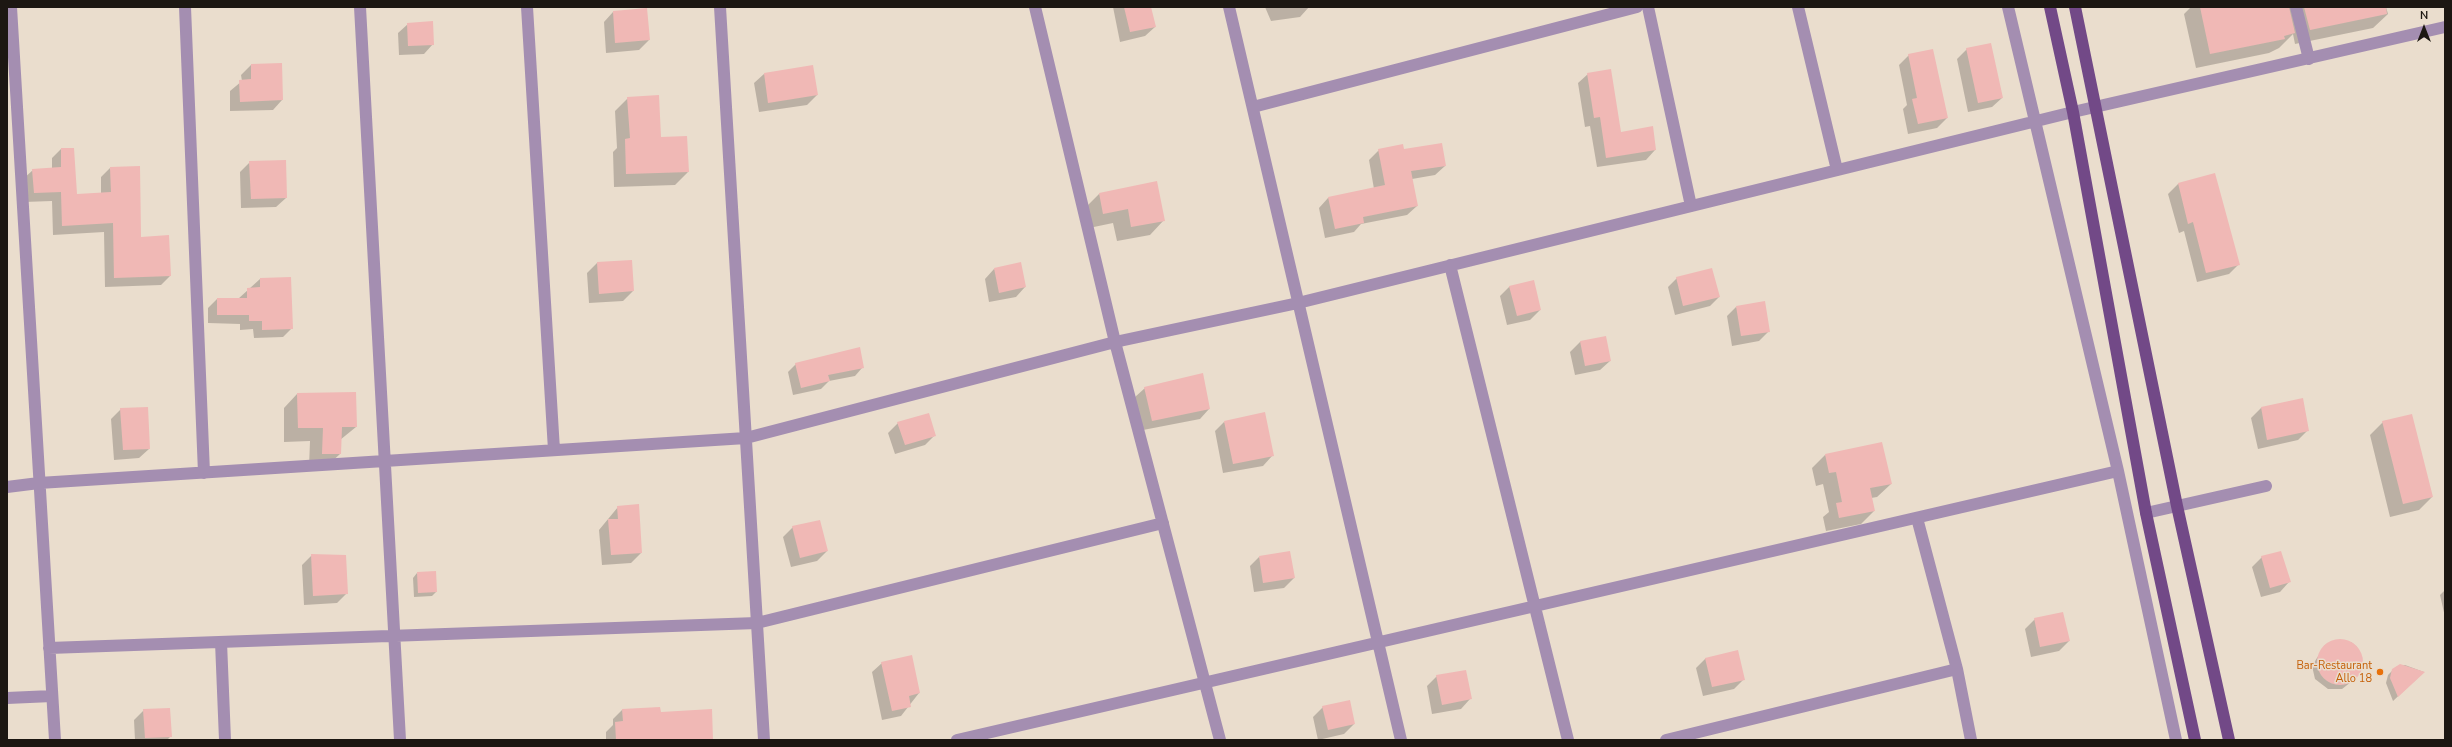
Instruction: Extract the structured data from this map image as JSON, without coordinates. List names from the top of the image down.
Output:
{
  "places": ["Bar-Restaurant Allo 18"],
  "north": "top"
}
